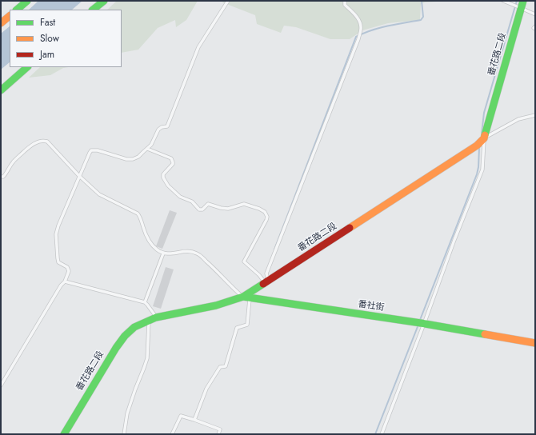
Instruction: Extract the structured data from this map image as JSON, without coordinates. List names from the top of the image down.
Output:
{
  "streets": {
    "main road": ["番花路二段", "番社街"]
  },
  "crossings": [
    ["番花路二段", "番社街"]
  ],
  "legend": ["Fast", "Slow", "Jam"]
}
